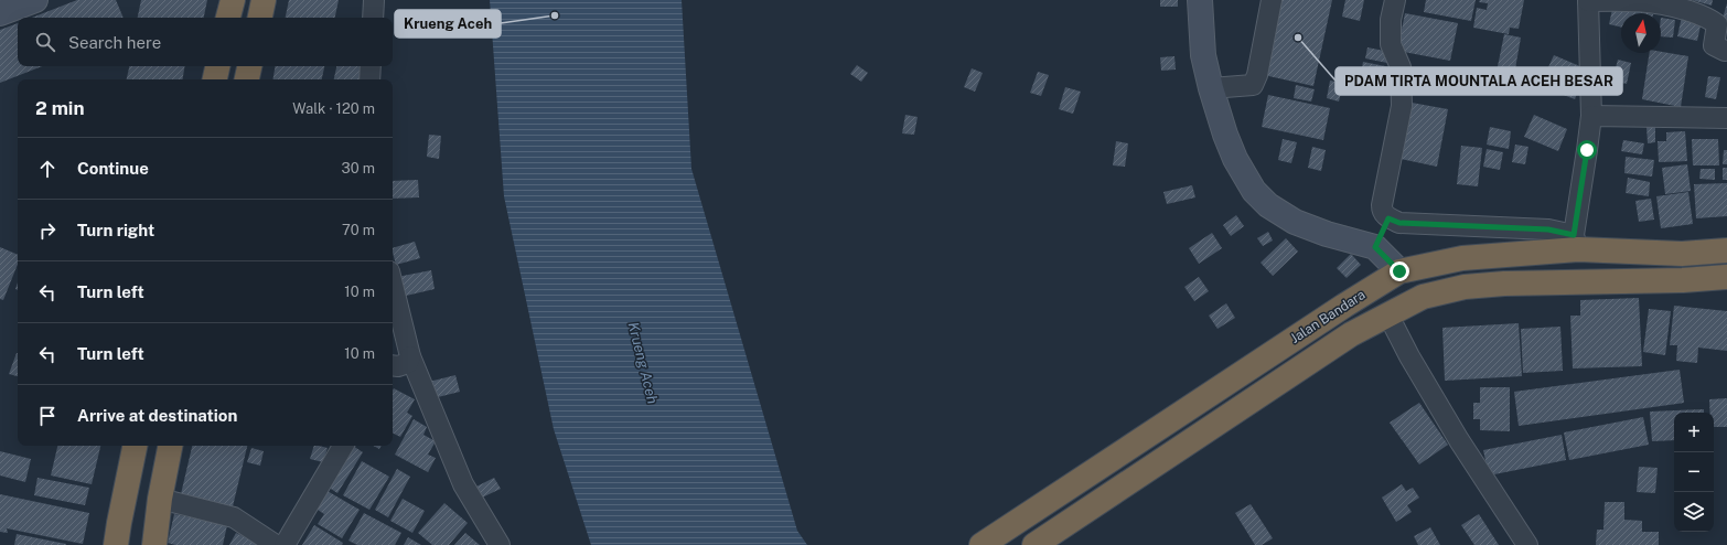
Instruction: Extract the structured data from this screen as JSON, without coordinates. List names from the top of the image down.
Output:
{
  "streets": {
    "highway": ["Jalan Bandara"]
  },
  "water": ["Krueng Aceh"],
  "places": ["Krueng Aceh", "PDAM TIRTA MOUNTALA ACEH BESAR"],
  "north": "top",
  "page": {
    "search": "Search here",
    "heading": ["2 min", "Walk · 120 m"],
    "list": [
      ["Continue", "30 m"],
      ["Turn right", "70 m"],
      ["Turn left", "10 m"],
      ["Turn left", "10 m"],
      "Arrive at destination"
    ],
    "map_buttons": ["+", "−"]
  }
}
